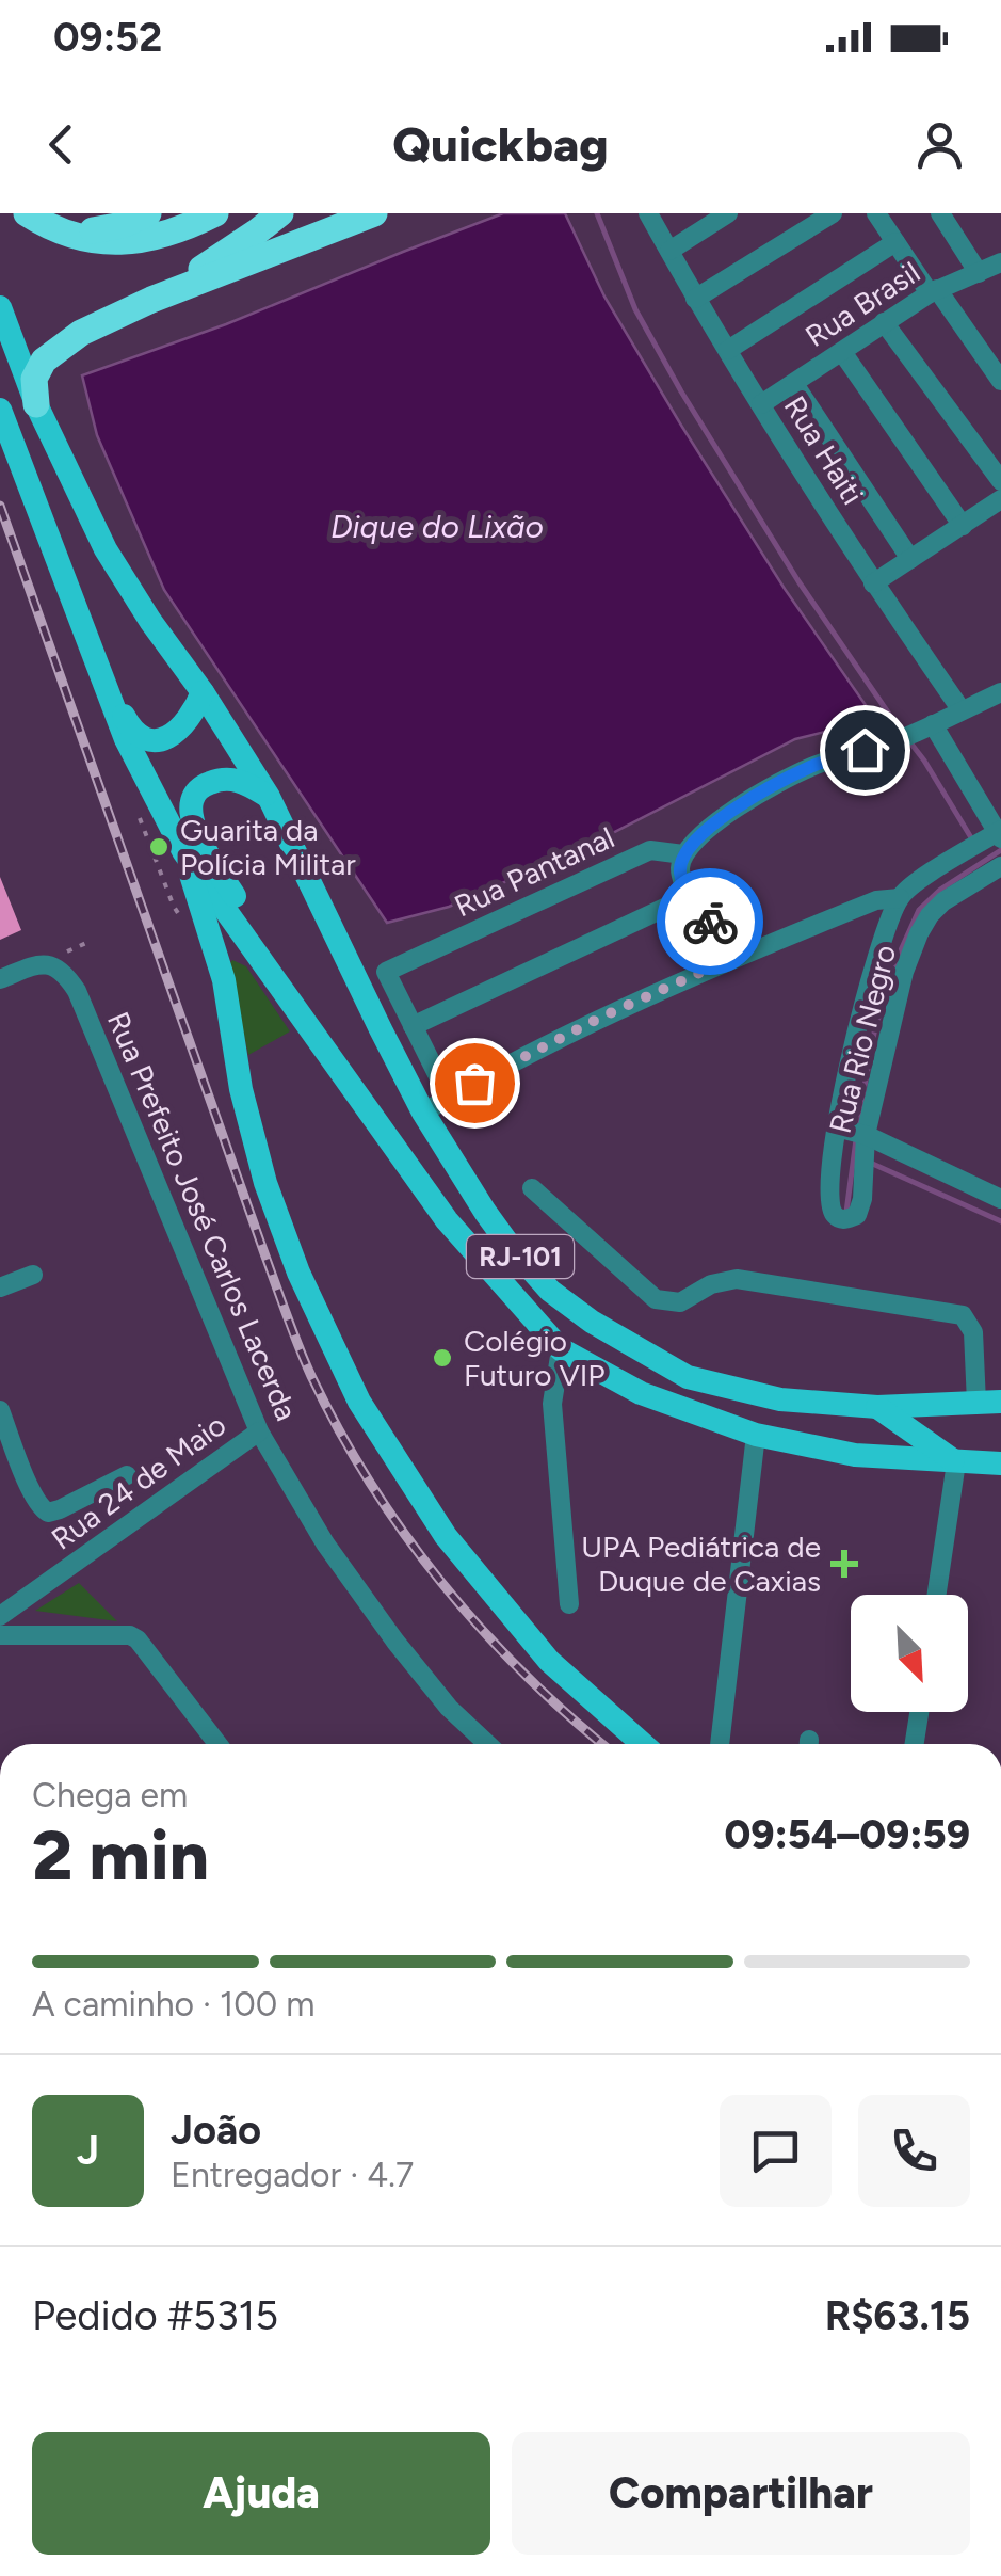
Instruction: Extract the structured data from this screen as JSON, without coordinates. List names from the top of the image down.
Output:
{
  "streets": {
    "main road": ["RJ-101"],
    "street": [
      "Rua Brasil",
      "Rua Haiti",
      "Rua Pantanal",
      "Rua Rio Negro",
      "Rua Prefeito José Carlos Lacerda",
      "Rua 24 de Maio"
    ]
  },
  "crossings": [
    ["Rua Brasil", "Rua Haiti"],
    ["Rua Prefeito José Carlos Lacerda", "Rua 24 de Maio"]
  ],
  "water": ["Dique do Lixão"],
  "places": {
    "other": ["Guarita da Polícia Militar", "Colégio Futuro VIP"],
    "health": ["UPA Pediátrica de Duque de Caxias"]
  },
  "north": "bottom right",
  "page": {
    "status": "09:52",
    "header": "Quickbag",
    "heading": ["2 min", "Chega em", "09:54–09:59"],
    "panel": [
      "João",
      "Entregador · 4.7",
      "Pedido #5315",
      "R$63.15"
    ],
    "bar": "A caminho · 100 m",
    "round": "J",
    "buttons": ["Ajuda", "Compartilhar"]
  }
}
